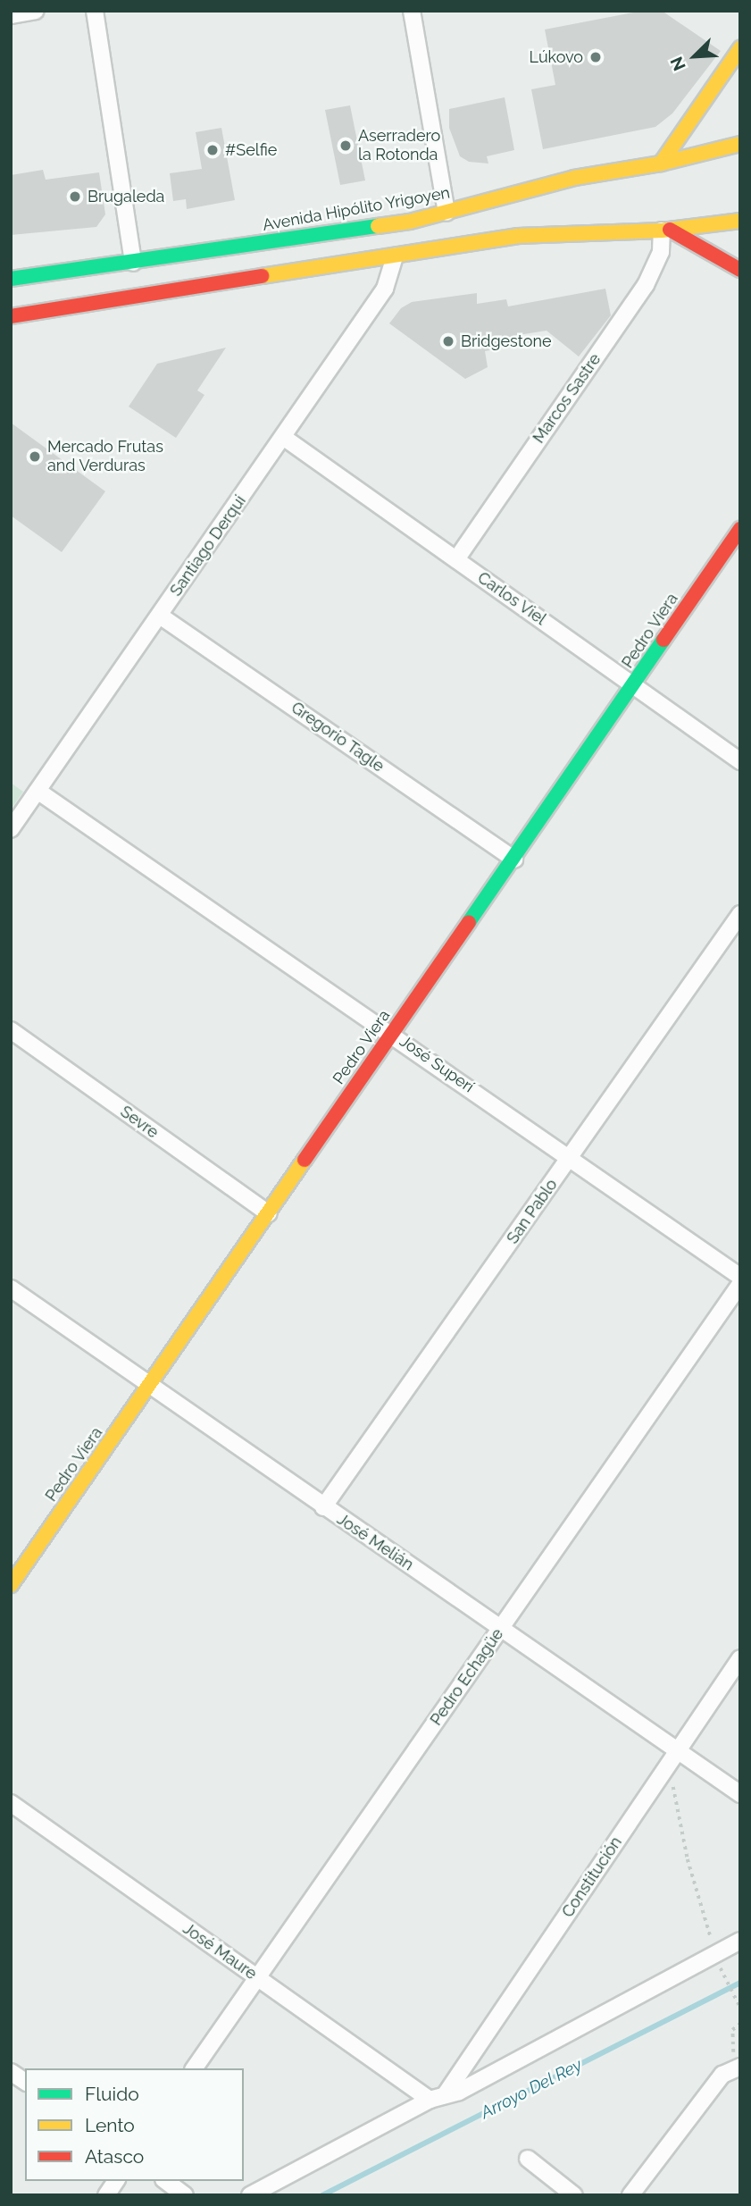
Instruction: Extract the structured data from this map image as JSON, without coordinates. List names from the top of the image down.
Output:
{
  "streets": {
    "main road": ["Avenida Hipólito Yrigoyen", "Pedro Viera"],
    "street": [
      "Marcos Sastre",
      "Santiago Derqui",
      "Carlos Viel",
      "Gregorio Tagle",
      "José Superí",
      "Sevre",
      "San Pablo",
      "José Melián",
      "Pedro Echagüe",
      "Constitución",
      "José Maure"
    ]
  },
  "crossings": [
    ["Marcos Sastre", "Carlos Viel"],
    ["Santiago Derqui", "Carlos Viel"],
    ["Santiago Derqui", "Gregorio Tagle"],
    ["Santiago Derqui", "José Superí"],
    ["Carlos Viel", "Pedro Viera"],
    ["Pedro Viera", "Gregorio Tagle"],
    ["Pedro Viera", "José Superí"],
    ["Pedro Viera", "Sevre"],
    ["Pedro Viera", "José Melián"],
    ["José Superí", "San Pablo"],
    ["San Pablo", "José Melián"],
    ["José Melián", "Pedro Echagüe"],
    ["José Melián", "Constitución"],
    ["Pedro Echagüe", "José Maure"],
    ["Constitución", "José Maure"]
  ],
  "water": ["Arroyo Del Rey"],
  "places": [
    "Lúkovo",
    "Aserradero la Rotonda",
    "#Selfie",
    "Brugaleda",
    "Bridgestone",
    "Mercado Frutas and Verduras"
  ],
  "legend": ["Fluido", "Lento", "Atasco"],
  "north": "bottom left"
}
